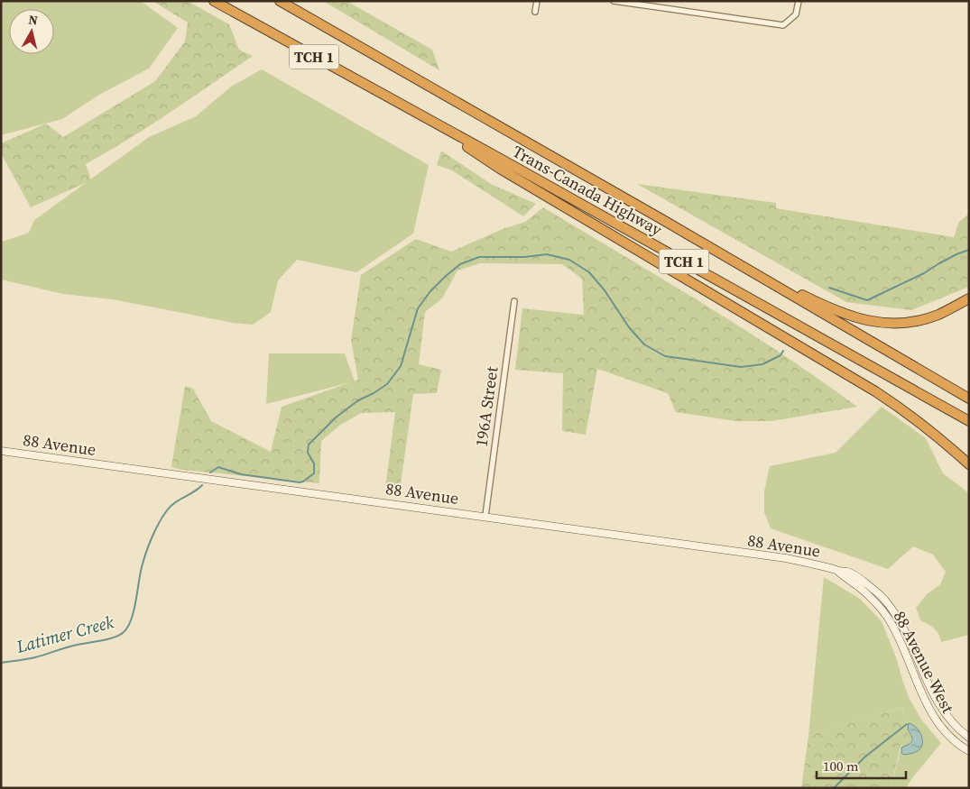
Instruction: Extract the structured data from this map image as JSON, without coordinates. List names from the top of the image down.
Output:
{
  "streets": {
    "highway": ["TCH 1", "Trans-Canada Highway"],
    "main road": ["88 Avenue", "88 Avenue West"],
    "street": ["196A Street"]
  },
  "crossings": [
    ["196A Street", "88 Avenue"],
    ["88 Avenue", "88 Avenue West"]
  ],
  "water": ["Latimer Creek"],
  "scale_bar": "100 m",
  "north": "top"
}
